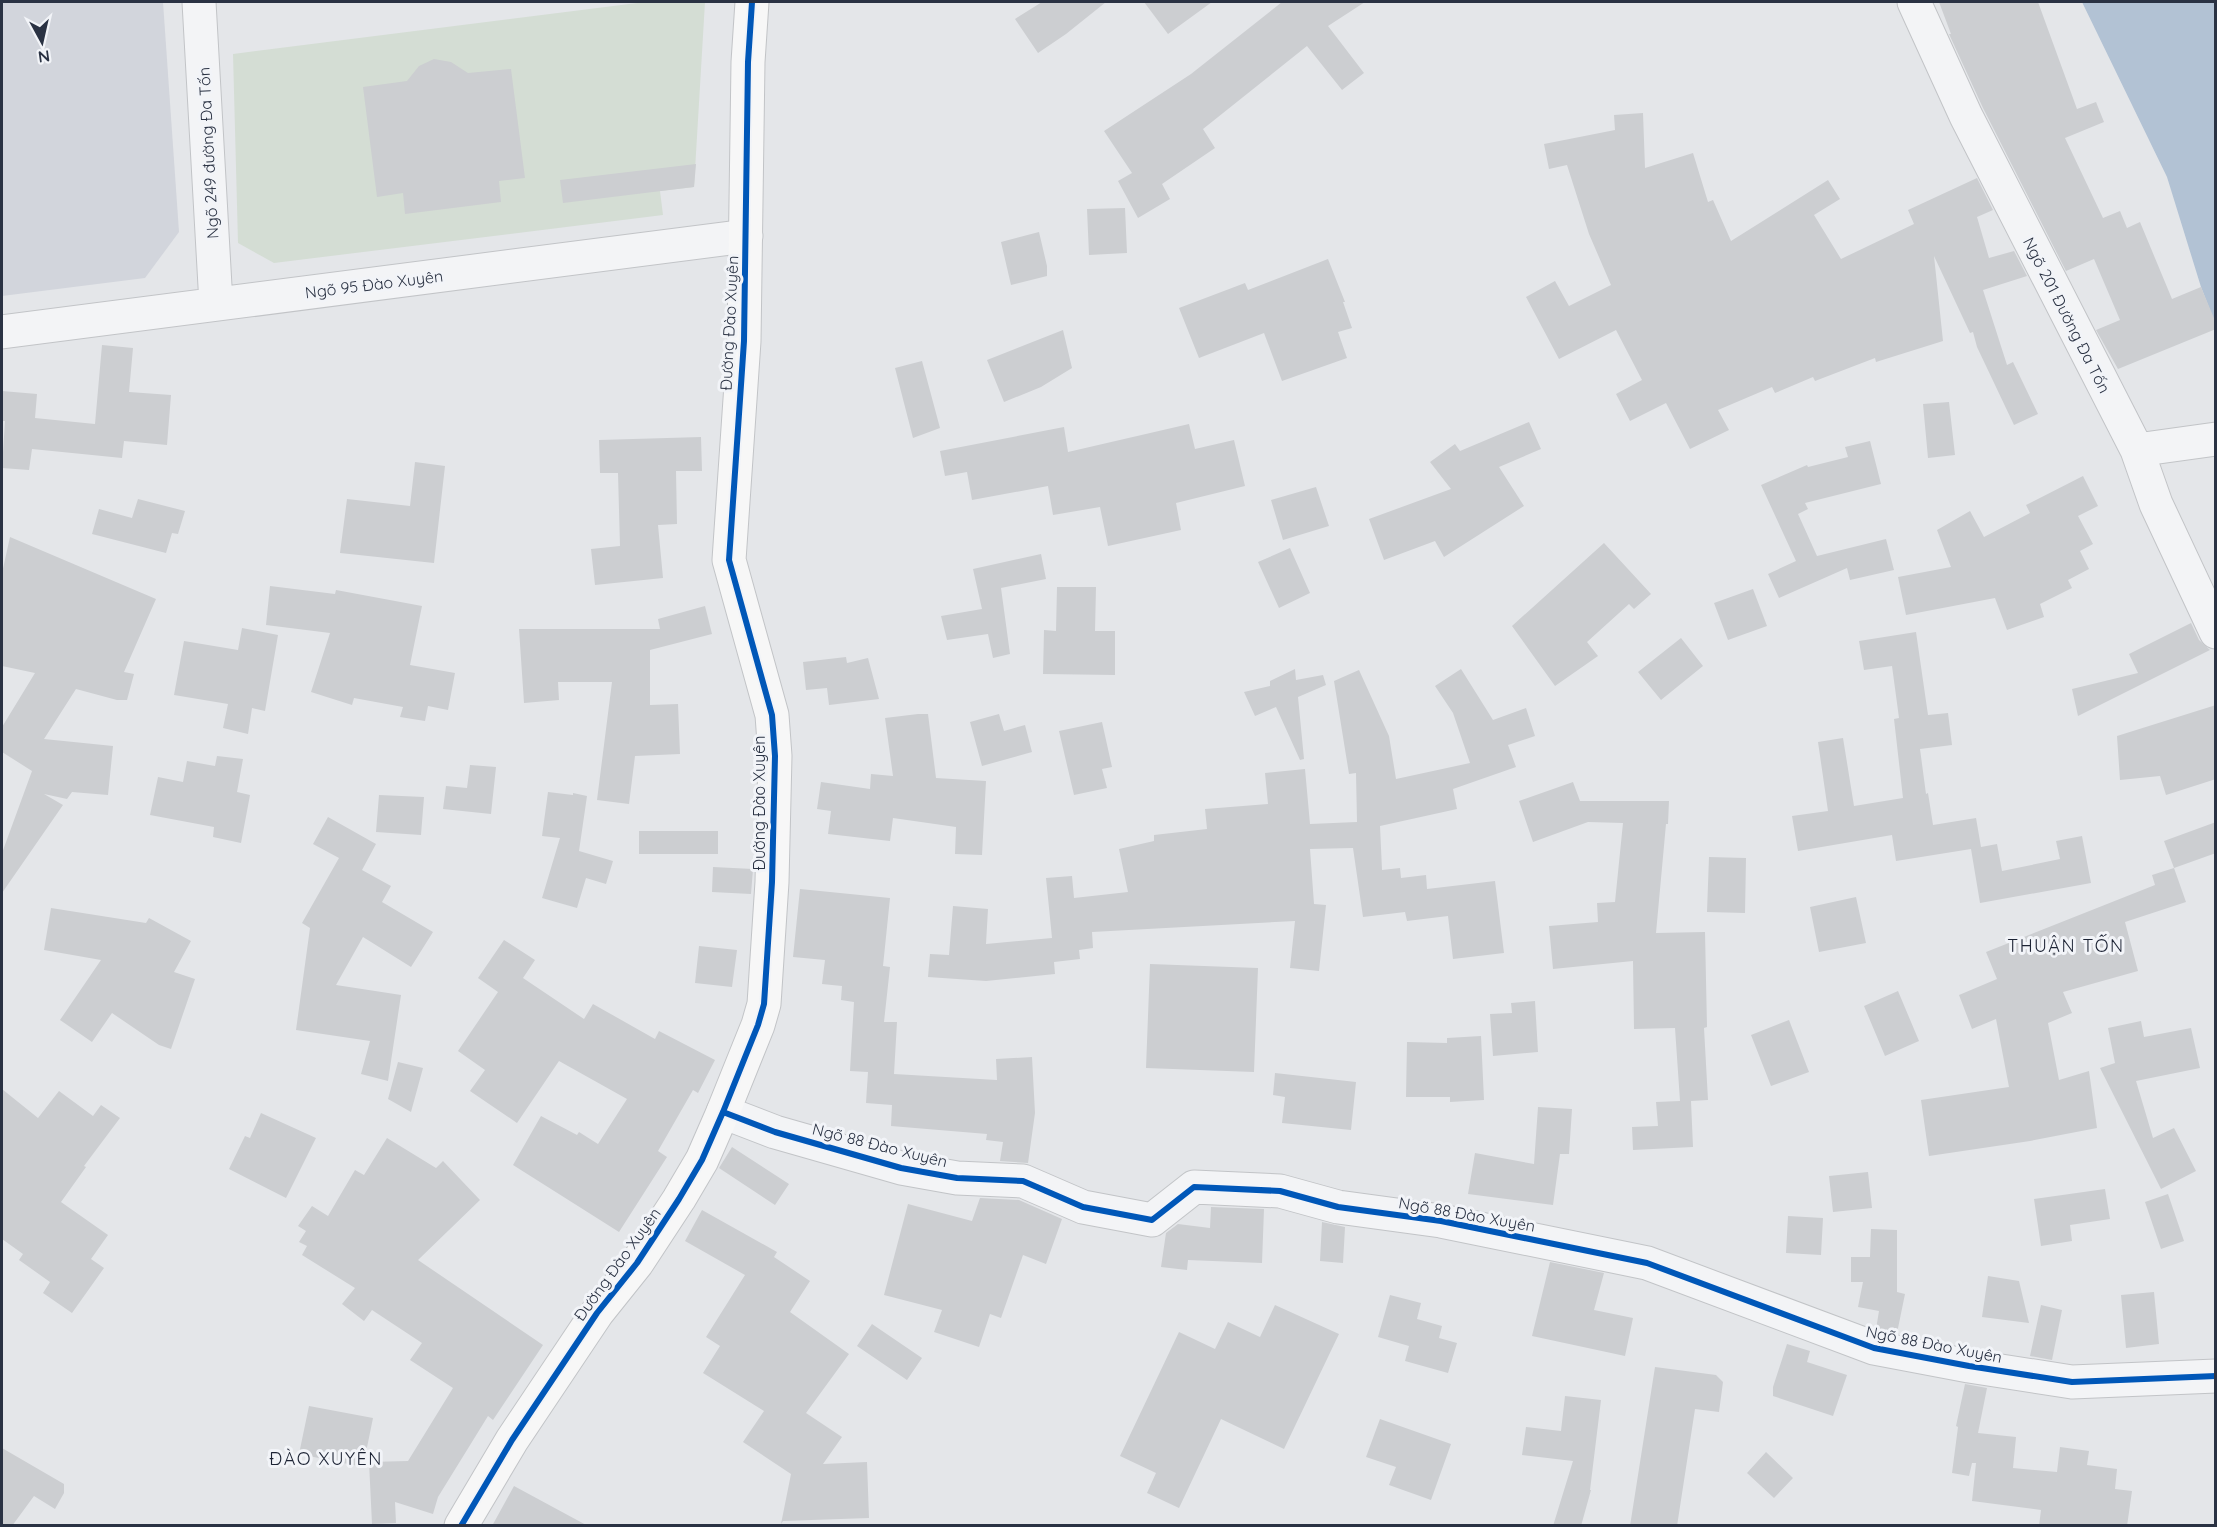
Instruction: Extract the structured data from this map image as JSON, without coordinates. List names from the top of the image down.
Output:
{
  "streets": {
    "street": [
      "Ngõ 249 đường Đa Tốn",
      "Ngõ 95 Đào Xuyên",
      "Ngõ 201 Đường Đa Tốn",
      "Đường Đào Xuyên",
      "Ngõ 88 Đào Xuyên"
    ]
  },
  "crossings": [
    ["Ngõ 249 đường Đa Tốn", "Ngõ 95 Đào Xuyên"],
    ["Ngõ 95 Đào Xuyên", "Đường Đào Xuyên"],
    ["Đường Đào Xuyên", "Ngõ 88 Đào Xuyên"]
  ],
  "districts": ["THUẬN TỐN", "ĐÀO XUYÊN"],
  "north": "bottom"
}
